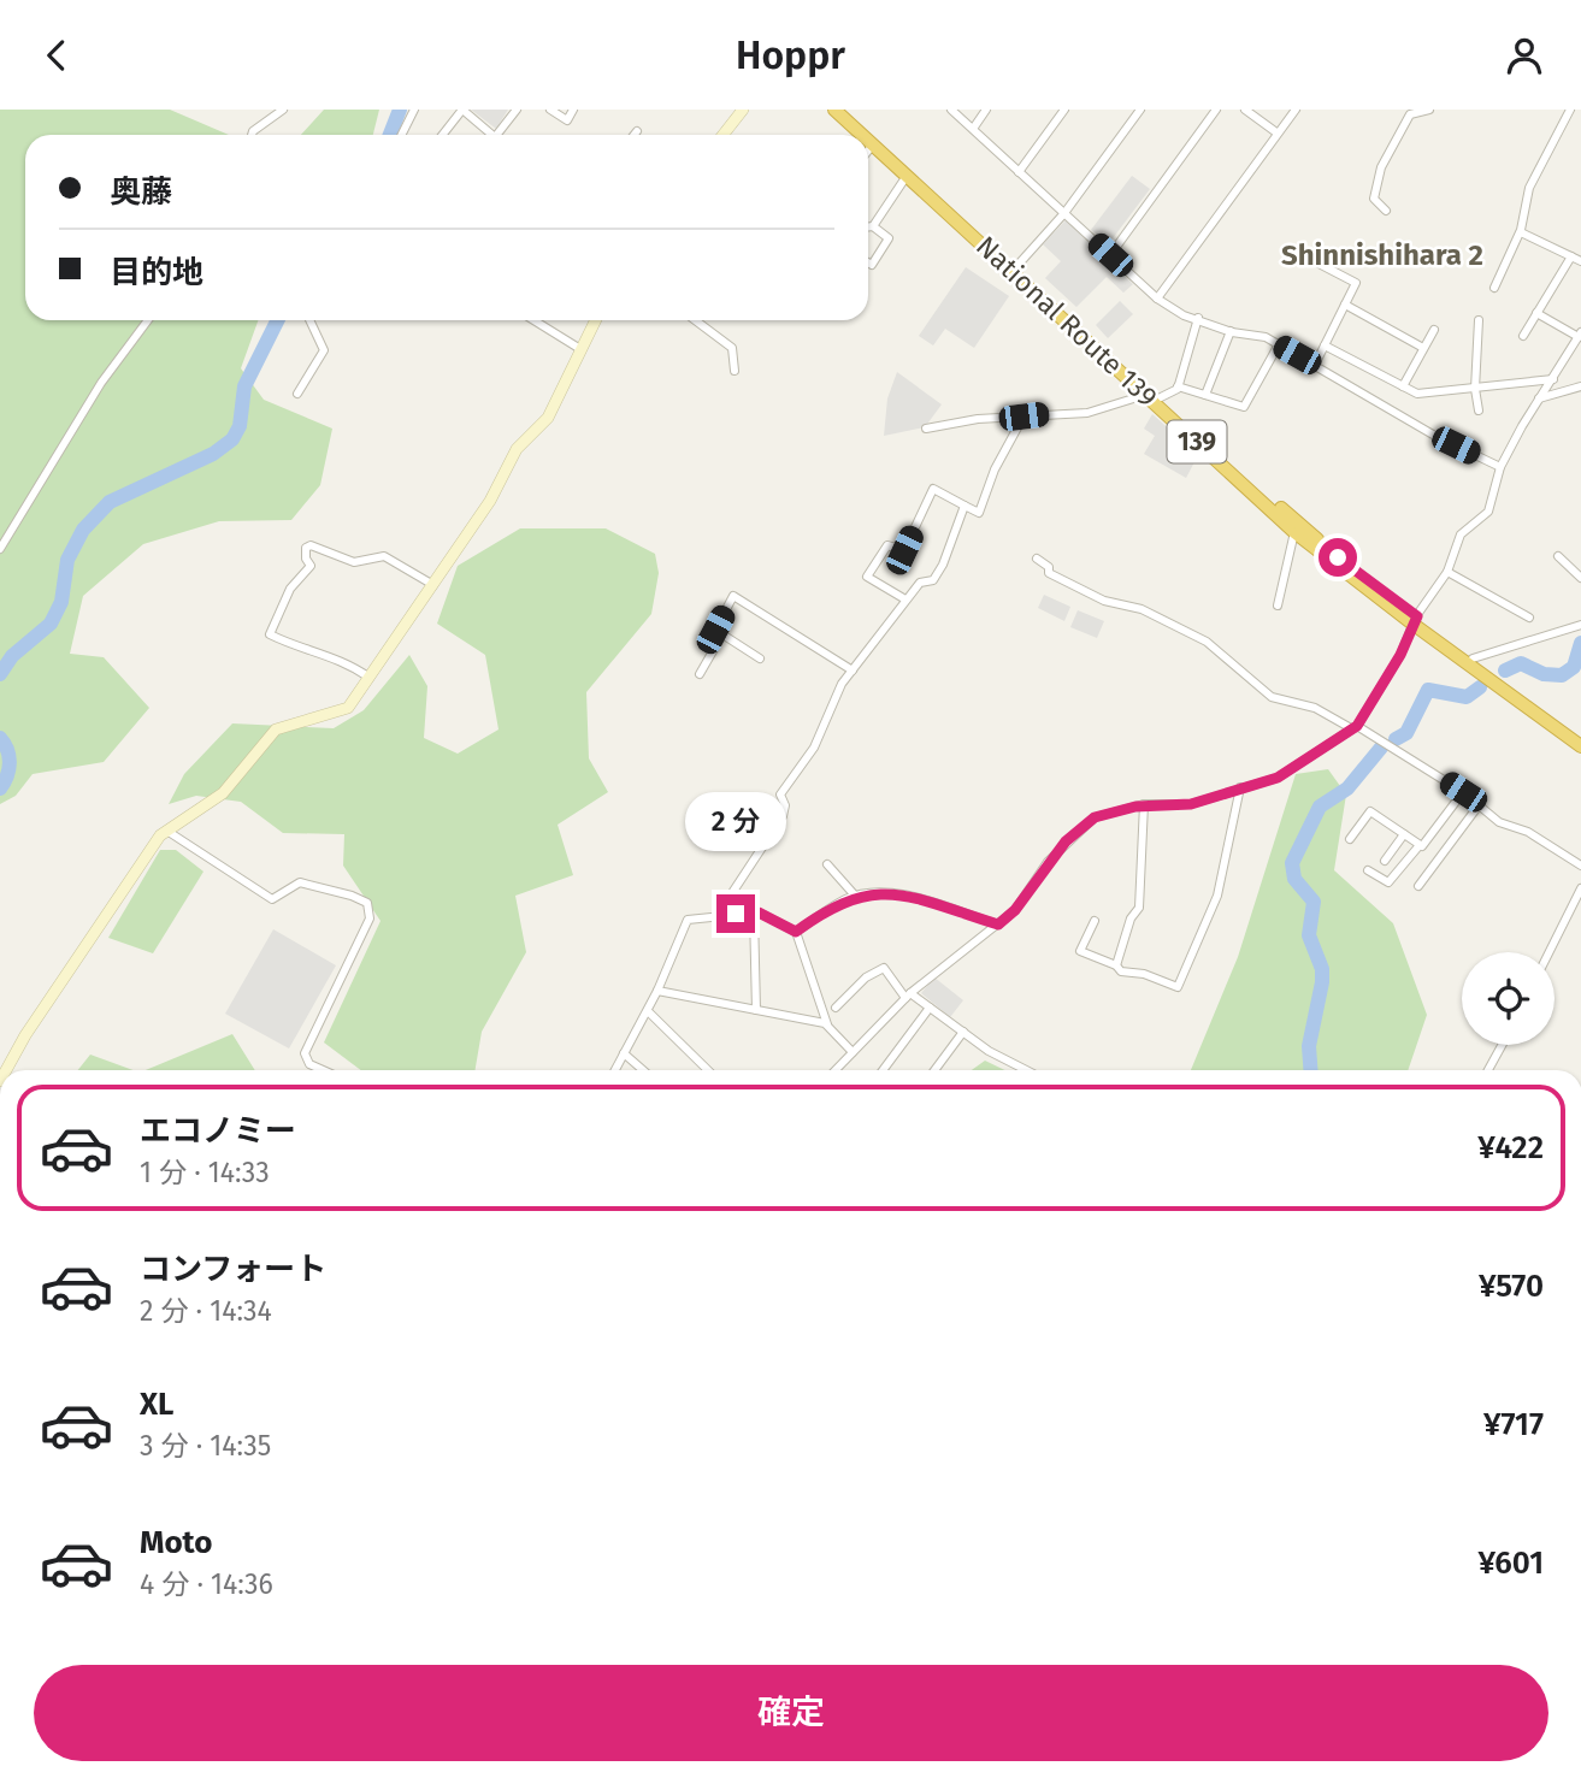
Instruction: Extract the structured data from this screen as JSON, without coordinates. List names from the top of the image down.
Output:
{
  "streets": {
    "highway": ["National Route 139", "139"]
  },
  "districts": ["Shinnishihara 2"],
  "page": {
    "header": "Hoppr",
    "banner": ["奥藤", "目的地"],
    "bubble": "2 分",
    "list": [
      {
        "name": "エコノミー",
        "note": "1 分 · 14:33",
        "value": "¥422"
      },
      {
        "name": "コンフォート",
        "note": "2 分 · 14:34",
        "value": "¥570"
      },
      {
        "name": "XL",
        "note": "3 分 · 14:35",
        "value": "¥717"
      },
      {
        "name": "Moto",
        "note": "4 分 · 14:36",
        "value": "¥601"
      }
    ],
    "buttons": "確定"
  }
}
